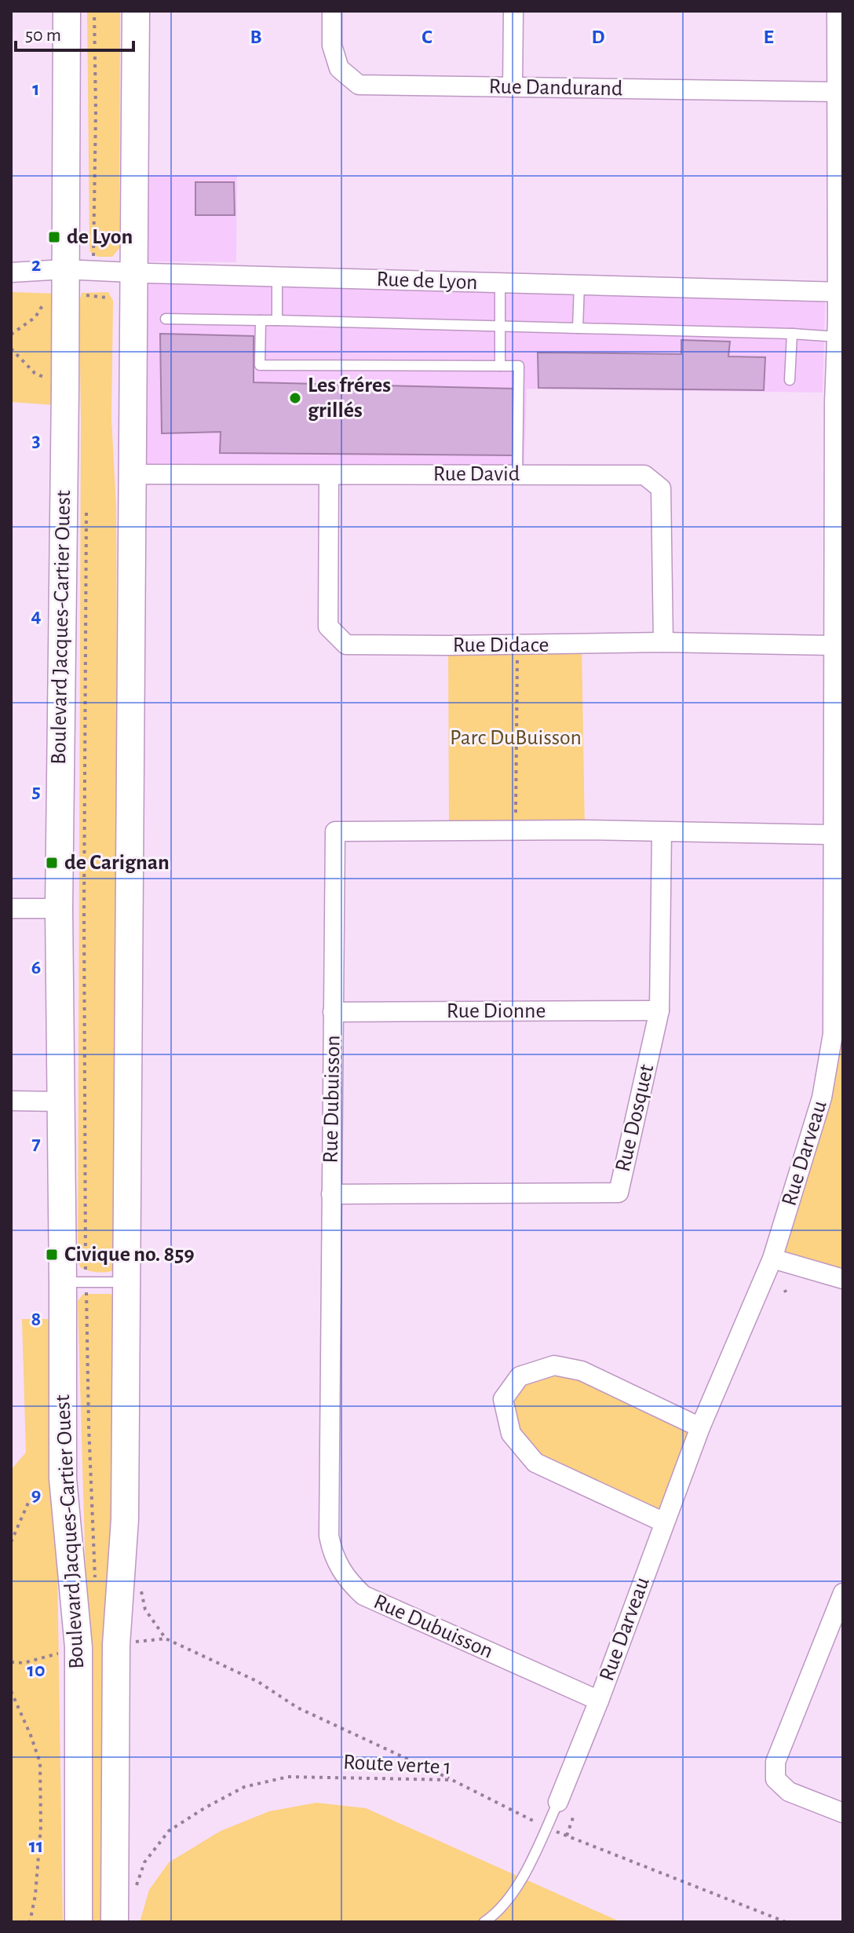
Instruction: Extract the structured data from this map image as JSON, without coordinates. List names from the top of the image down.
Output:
{
  "streets": {
    "main road": ["Boulevard Jacques-Cartier Ouest"],
    "street": [
      "Rue Dandurand",
      "Rue de Lyon",
      "Rue David",
      "Rue Didace",
      "Rue Dionne",
      "Rue Dubuisson",
      "Rue Dosquet",
      "Rue Darveau"
    ],
    "path": ["Route verte 1"]
  },
  "crossings": [
    ["Rue Dandurand", "Rue Darveau"],
    ["Rue de Lyon", "Boulevard Jacques-Cartier Ouest"],
    ["Rue de Lyon", "Rue Darveau"],
    ["Rue David", "Boulevard Jacques-Cartier Ouest"],
    ["Rue David", "Rue Didace"],
    ["Rue Didace", "Rue Darveau"],
    ["Rue Dionne", "Rue Dubuisson"],
    ["Rue Dionne", "Rue Dosquet"],
    ["Rue Dubuisson", "Rue Dosquet"],
    ["Rue Dubuisson", "Rue Darveau"]
  ],
  "parks": ["Parc DuBuisson"],
  "places": {
    "transit": ["de Lyon", "de Carignan", "Civique no. 859"],
    "other": ["Les fréres grillés"]
  },
  "scale_bar": "50 m",
  "grid": {
    "columns": [
      "B",
      "C",
      "D",
      "E"
    ],
    "rows": [
      "1",
      "2",
      "3",
      "4",
      "5",
      "6",
      "7",
      "8",
      "9",
      "10",
      "11"
    ]
  }
}
